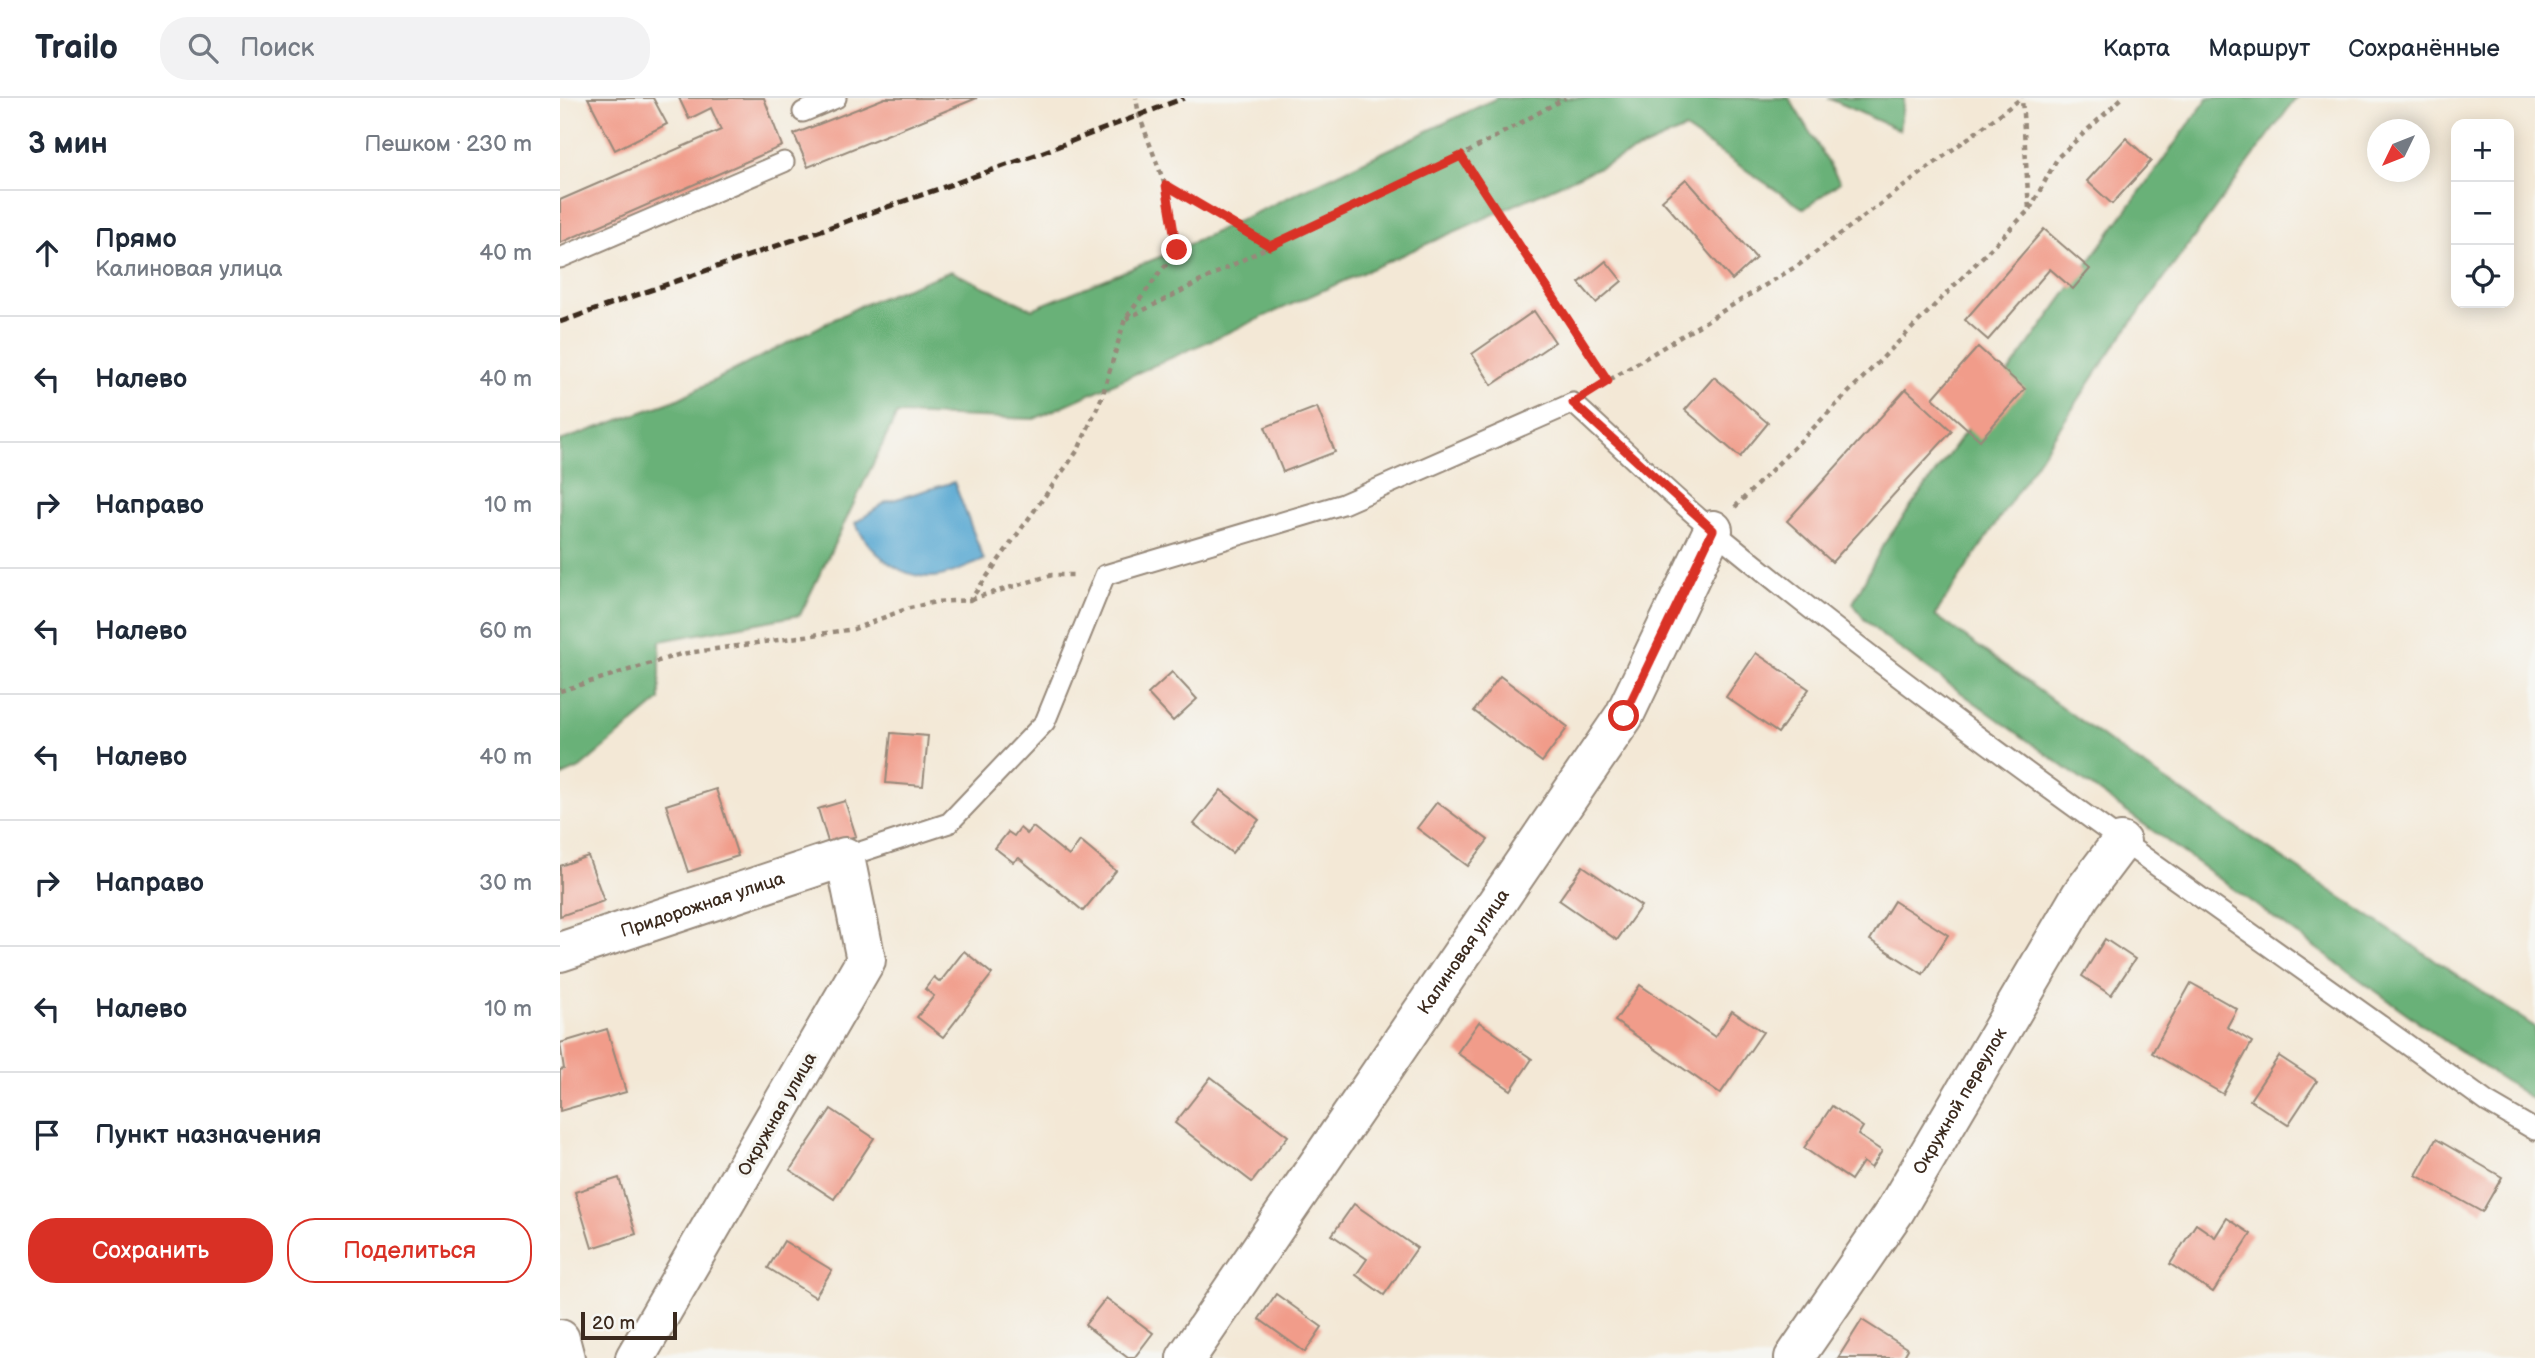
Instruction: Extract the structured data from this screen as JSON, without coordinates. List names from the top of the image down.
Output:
{
  "streets": {
    "street": [
      "Придорожная улица",
      "Калиновая улица",
      "Окружной переулок",
      "Окружная улица"
    ]
  },
  "crossings": [
    ["Придорожная улица", "Окружная улица"]
  ],
  "scale_bar": "20 m",
  "north": "bottom left",
  "page": {
    "header": "Trailo",
    "search": "Поиск",
    "nav": ["Карта", "Маршрут", "Сохранённые"],
    "heading": ["3 мин", "Пешком · 230 m"],
    "map_buttons": ["+", "−"],
    "list": [
      ["Прямо", "Калиновая улица", "40 m"],
      ["Налево", "40 m"],
      ["Направо", "10 m"],
      ["Налево", "60 m"],
      ["Налево", "40 m"],
      ["Направо", "30 m"],
      ["Налево", "10 m"],
      "Пункт назначения"
    ],
    "buttons": ["Сохранить", "Поделиться"],
    "scale": "20 m"
  }
}
